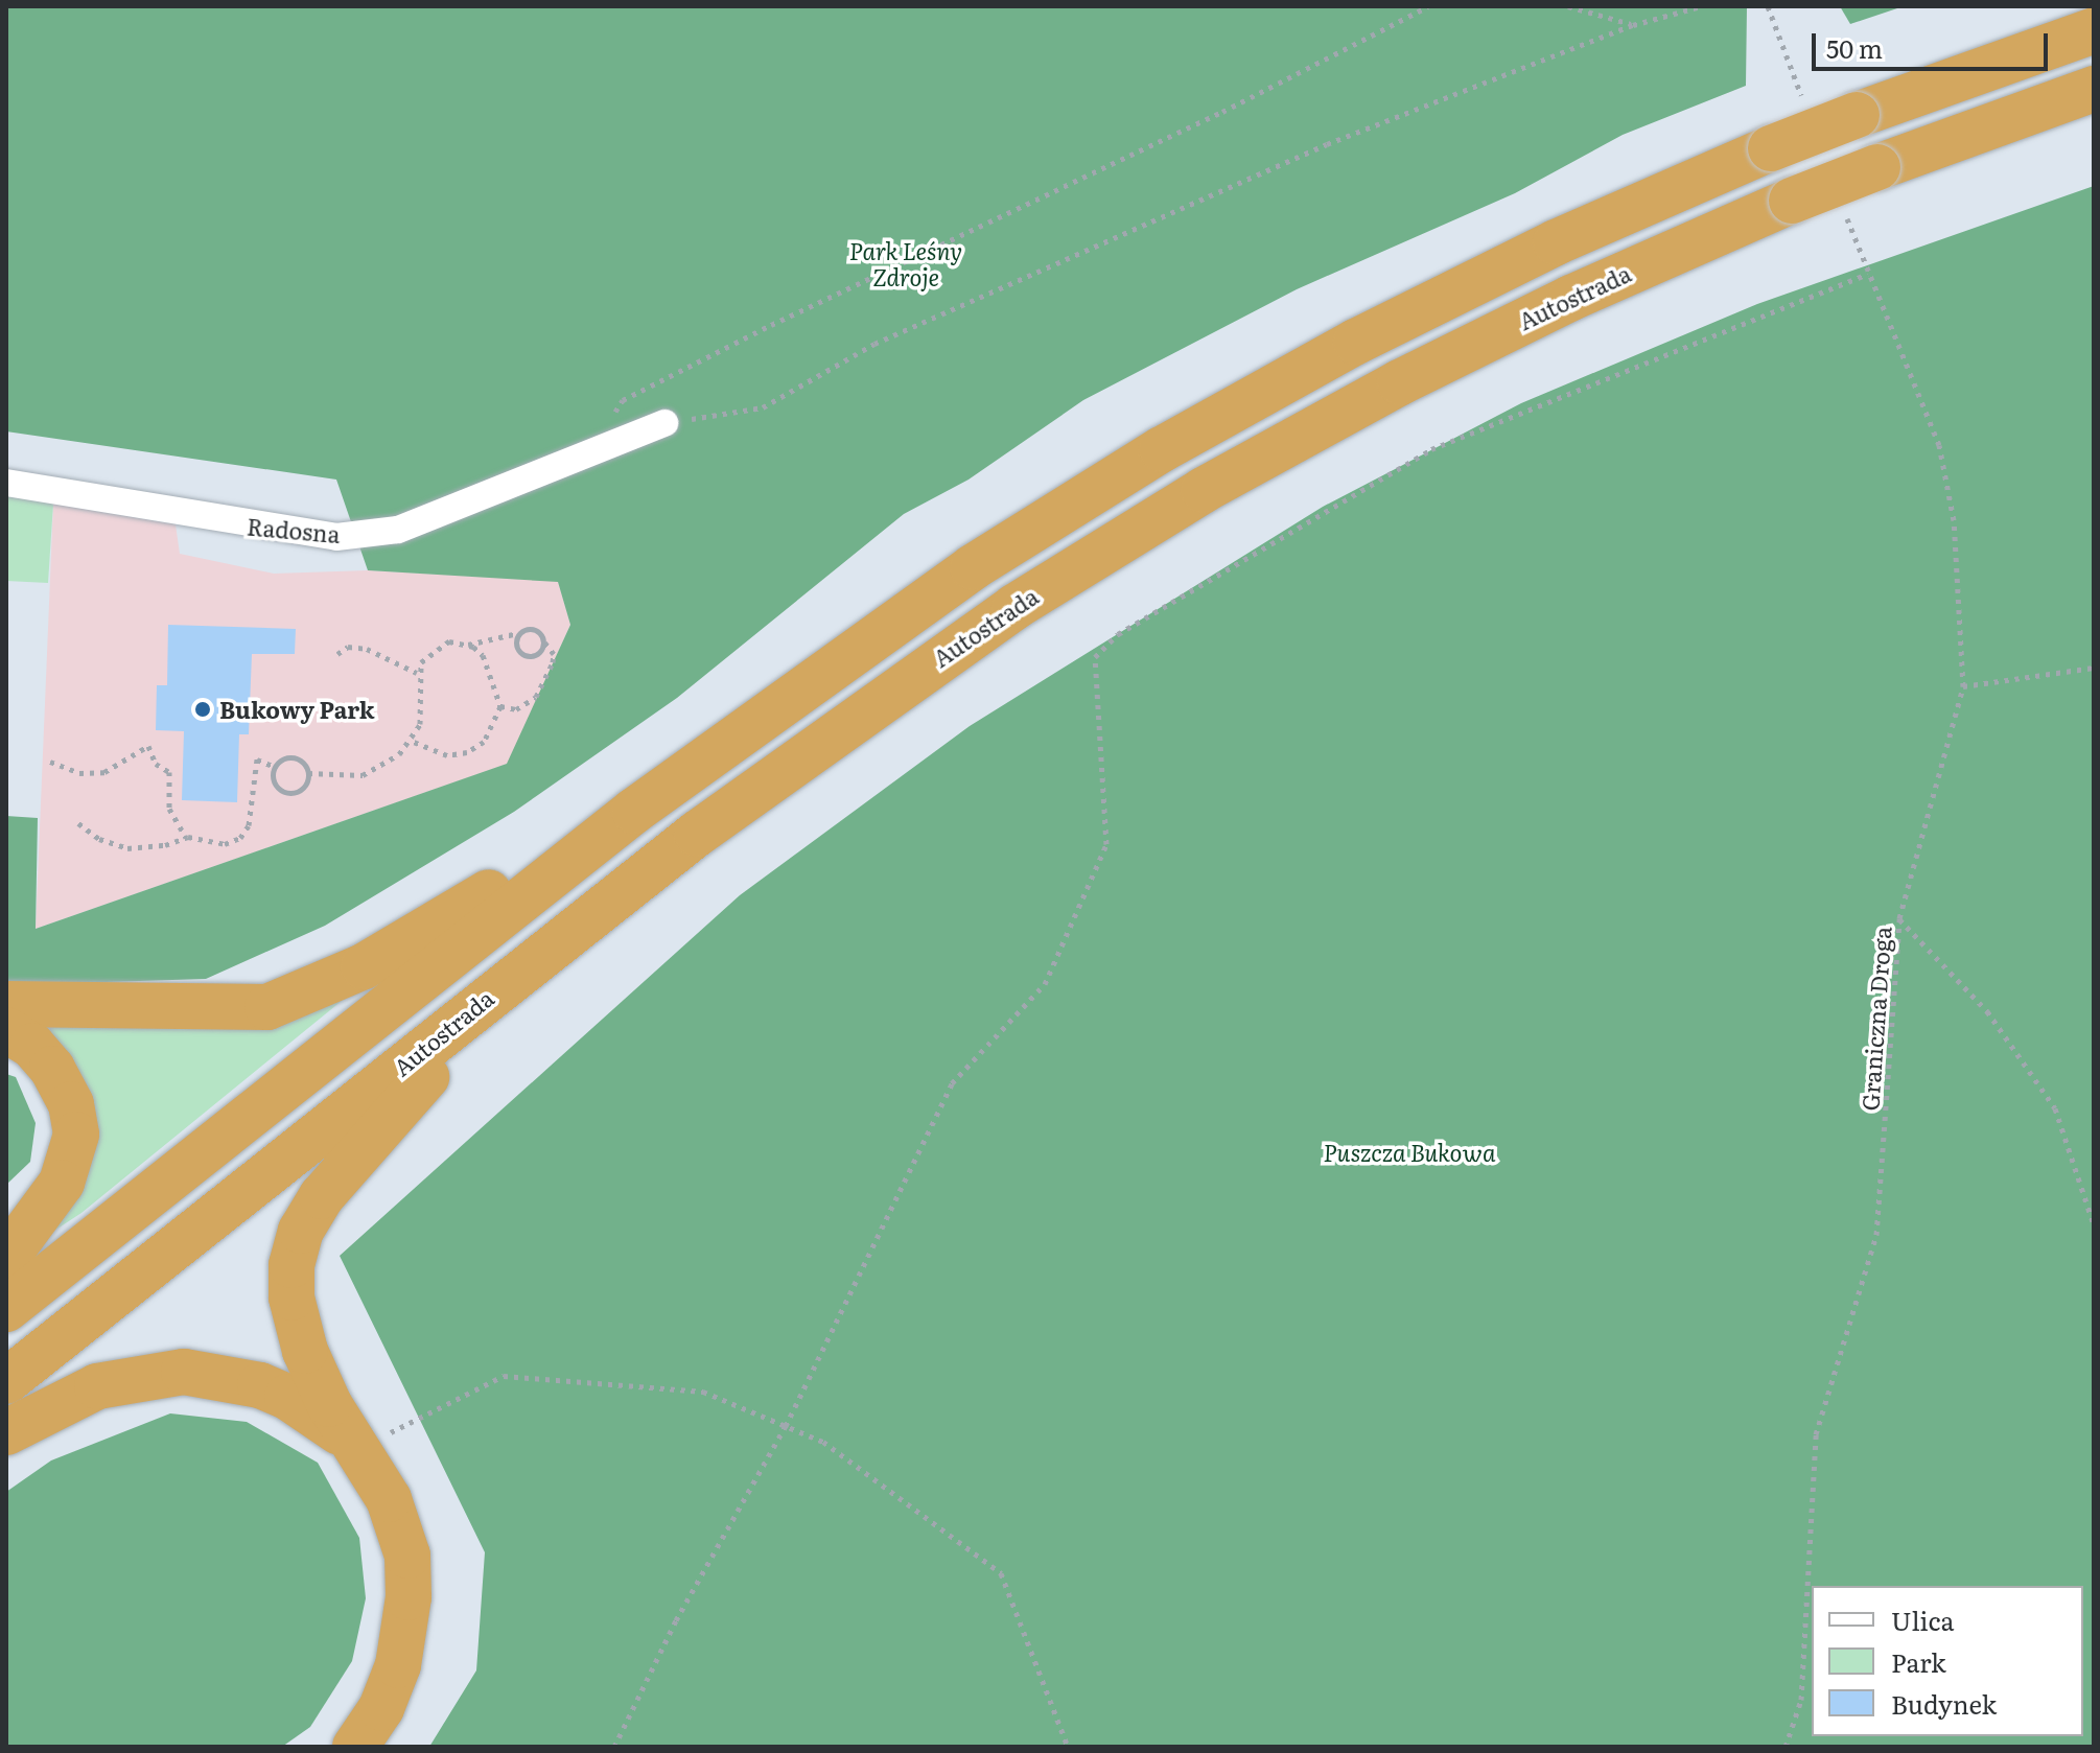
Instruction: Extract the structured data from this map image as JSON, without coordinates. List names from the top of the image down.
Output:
{
  "streets": {
    "highway": ["Autostrada"],
    "street": ["Radosna"],
    "path": ["Graniczna Droga"]
  },
  "parks": ["Park Leśny Zdroje", "Puszcza Bukowa"],
  "places": ["Bukowy Park"],
  "legend": ["Ulica", "Park", "Budynek"],
  "scale_bar": "50 m"
}
